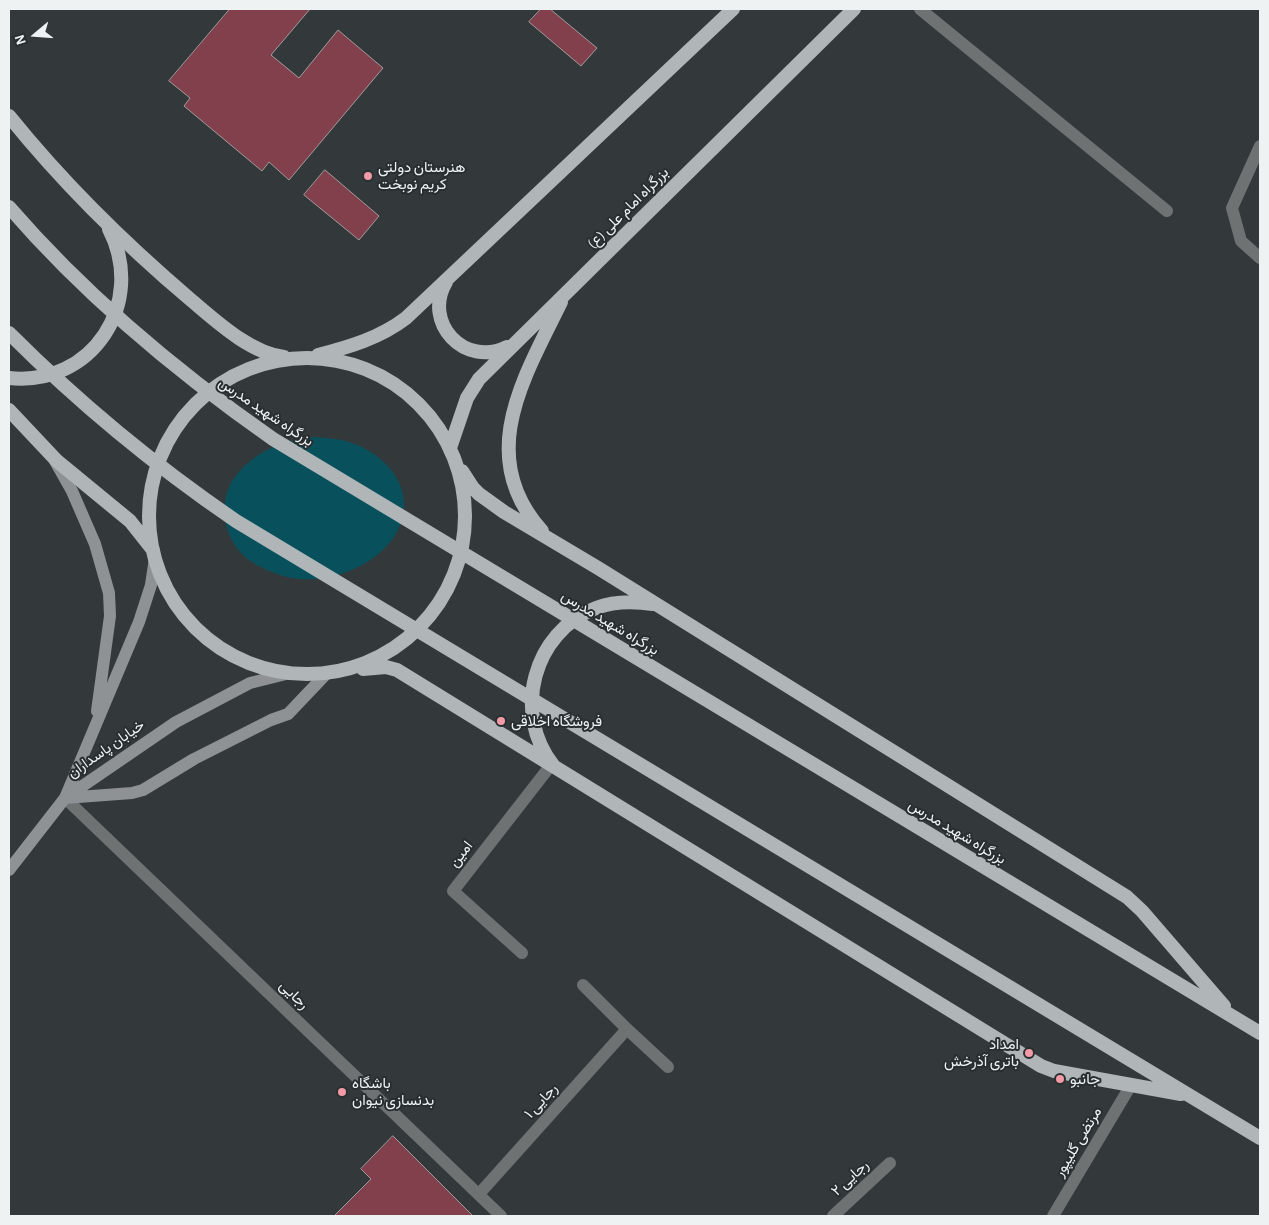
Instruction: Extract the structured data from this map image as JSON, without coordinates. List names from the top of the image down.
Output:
{
  "streets": {
    "highway": ["بزرگراه امام علی (ع)", "بزرگراه شهید مدرس"],
    "main road": ["خیابان پاسداران"],
    "street": [
      "امین",
      "رجایی",
      "رجایی ۱",
      "مرتضی گلیپور",
      "رجایی ۲"
    ]
  },
  "crossings": [
    ["بزرگراه امام علی (ع)", "بزرگراه شهید مدرس"],
    ["خیابان پاسداران", "رجایی"],
    ["رجایی", "رجایی ۱"]
  ],
  "places": [
    "هنرستان دولتی کریم نوبخت",
    "فروشگاه اخلاقی",
    "امداد باتری آذرخش",
    "جانبو",
    "باشگاه بدنسازی نیوان"
  ],
  "north": "left"
}
